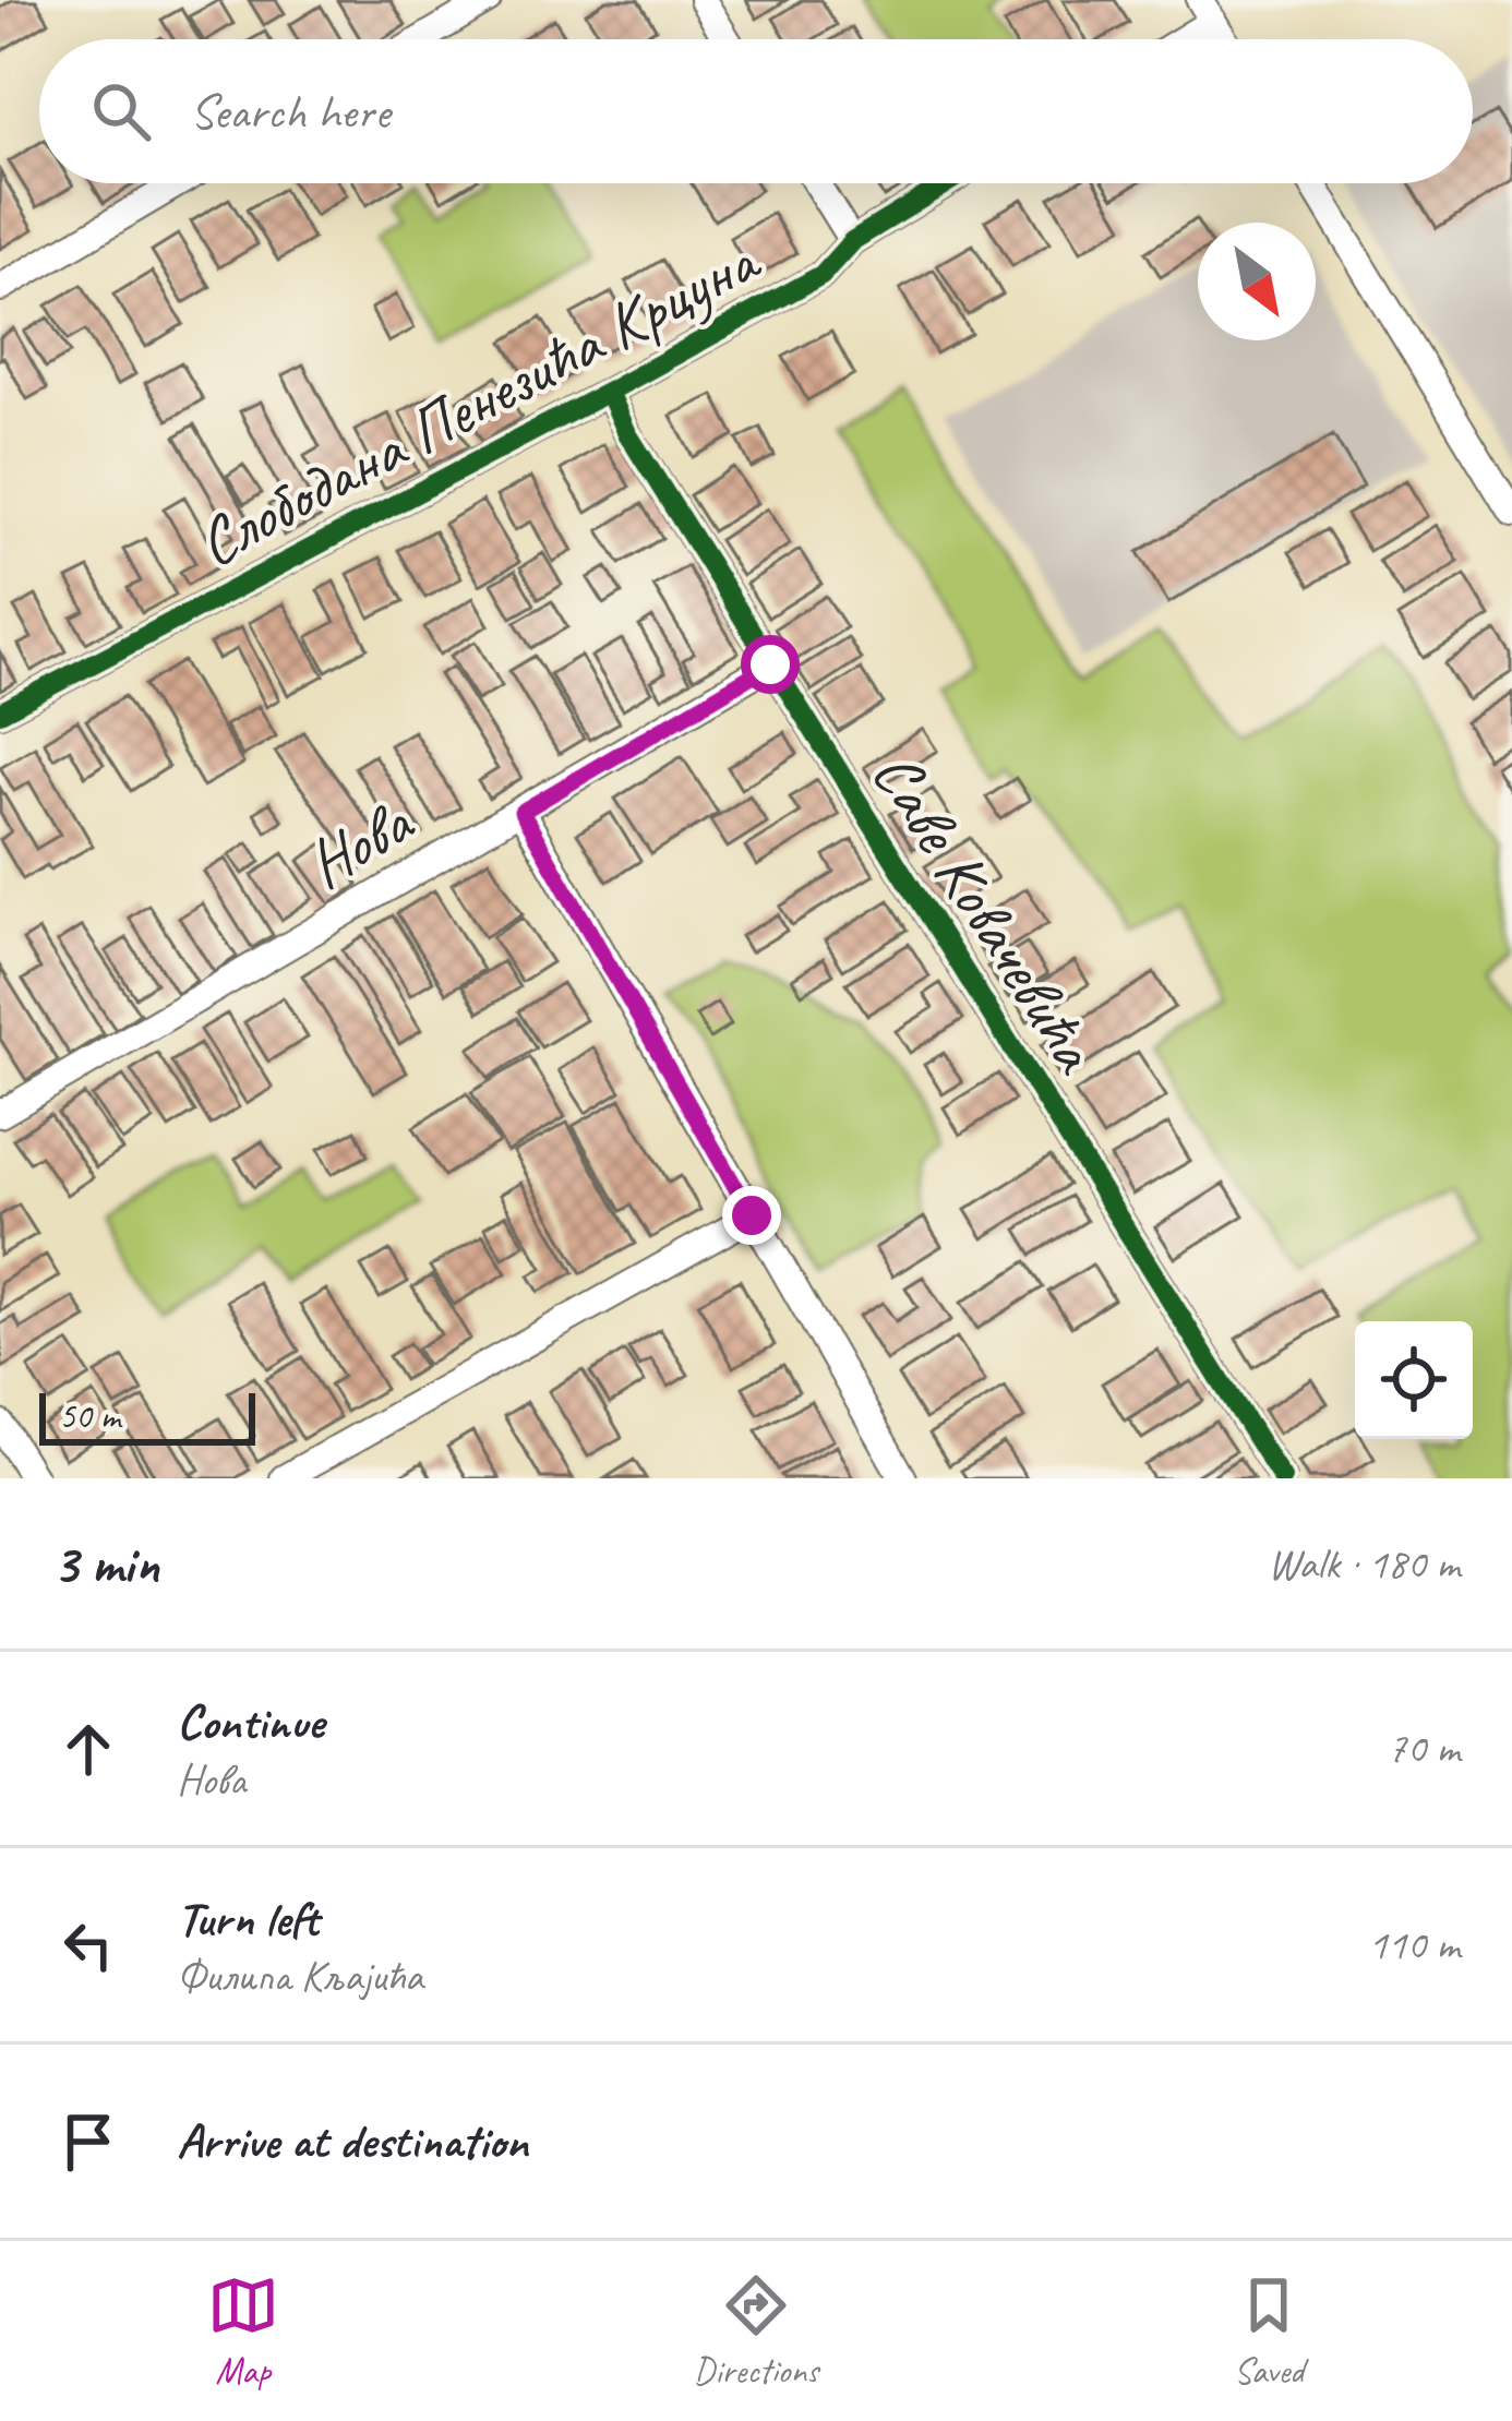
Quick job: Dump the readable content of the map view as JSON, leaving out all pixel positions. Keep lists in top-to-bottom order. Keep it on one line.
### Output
{"streets":{"street":["Слободана Пенезића Крцуна","Нова","Саве Ковачевића"]},"crossings":[["Слободана Пенезића Крцуна","Саве Ковачевића"],["Нова","Саве Ковачевића"]],"scale_bar":"50 m","north":"bottom right","page":{"search":"Search here","scale":"50 m","heading":["3 min","Walk · 180 m"],"list":[["Continue","Нова","70 m"],["Turn left","Филипа Кљајића","110 m"],"Arrive at destination"],"nav":["Map","Directions","Saved"]}}
